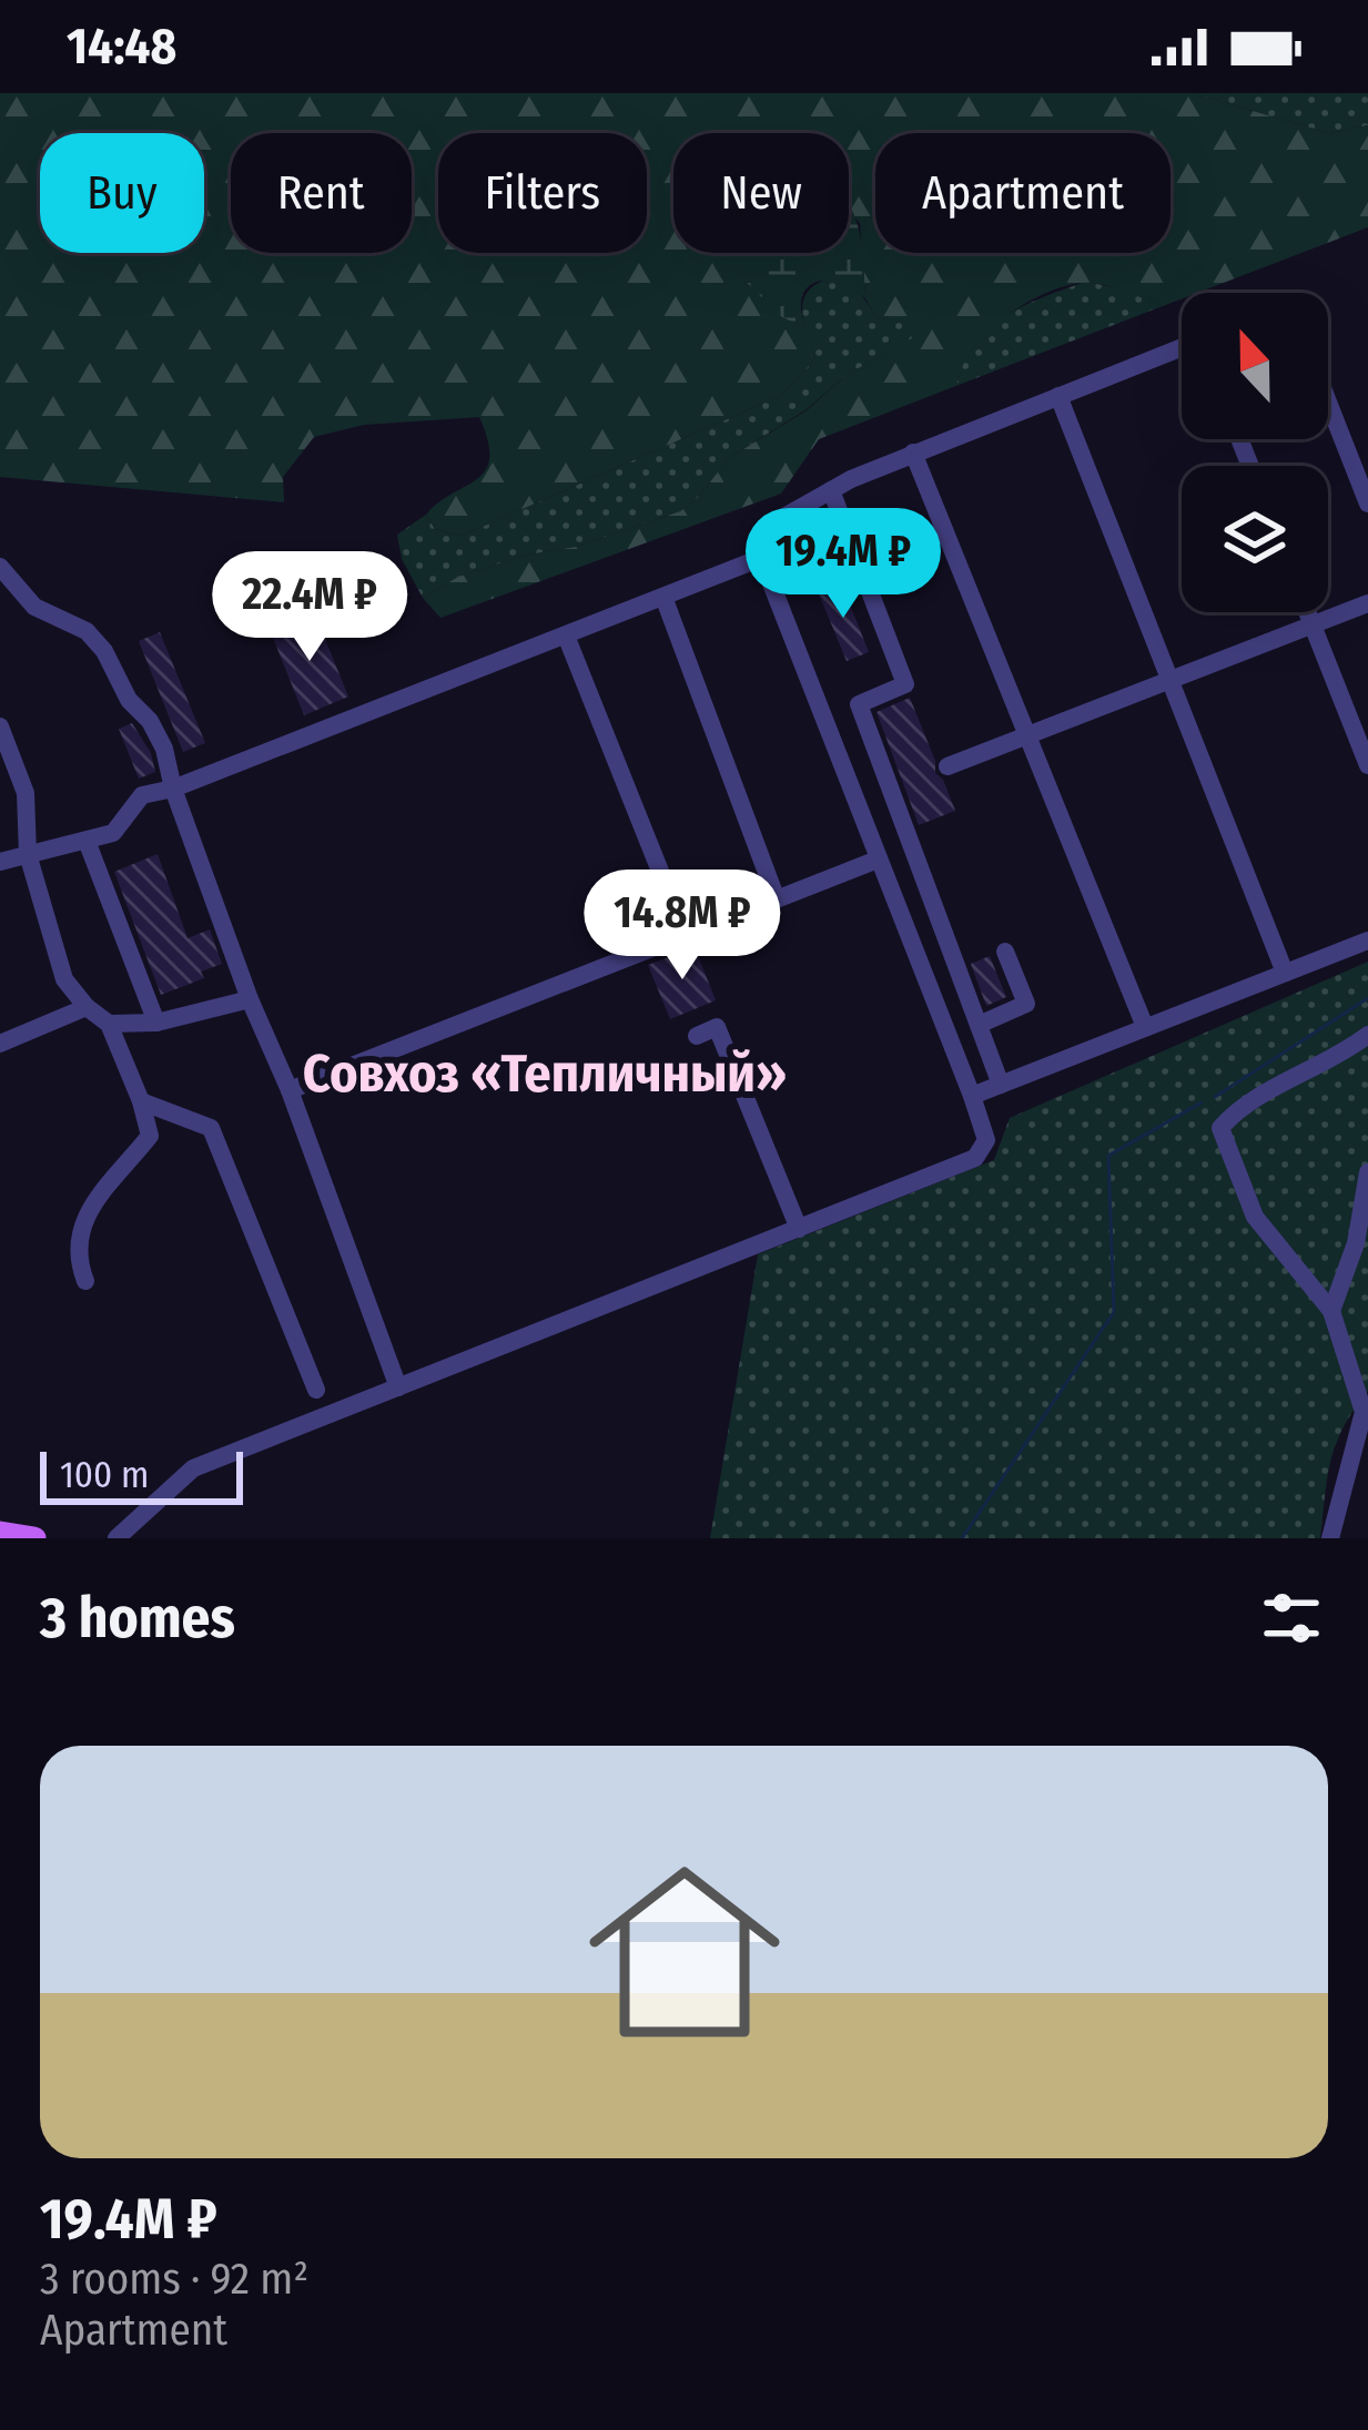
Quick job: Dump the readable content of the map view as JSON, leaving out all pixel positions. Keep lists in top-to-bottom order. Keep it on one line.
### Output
{"districts":["Совхоз «Тепличный»"],"scale_bar":"100 m","north":"top","page":{"status":"14:48","chip":["Buy","Rent","Filters","New","Apartment"],"price":["19.4M ₽","22.4M ₽","14.8M ₽"],"scale":"100 m","heading":"3 homes","list":[{"name":"19.4M ₽","note":"3 rooms · 92 m² · Apartment"}]}}
